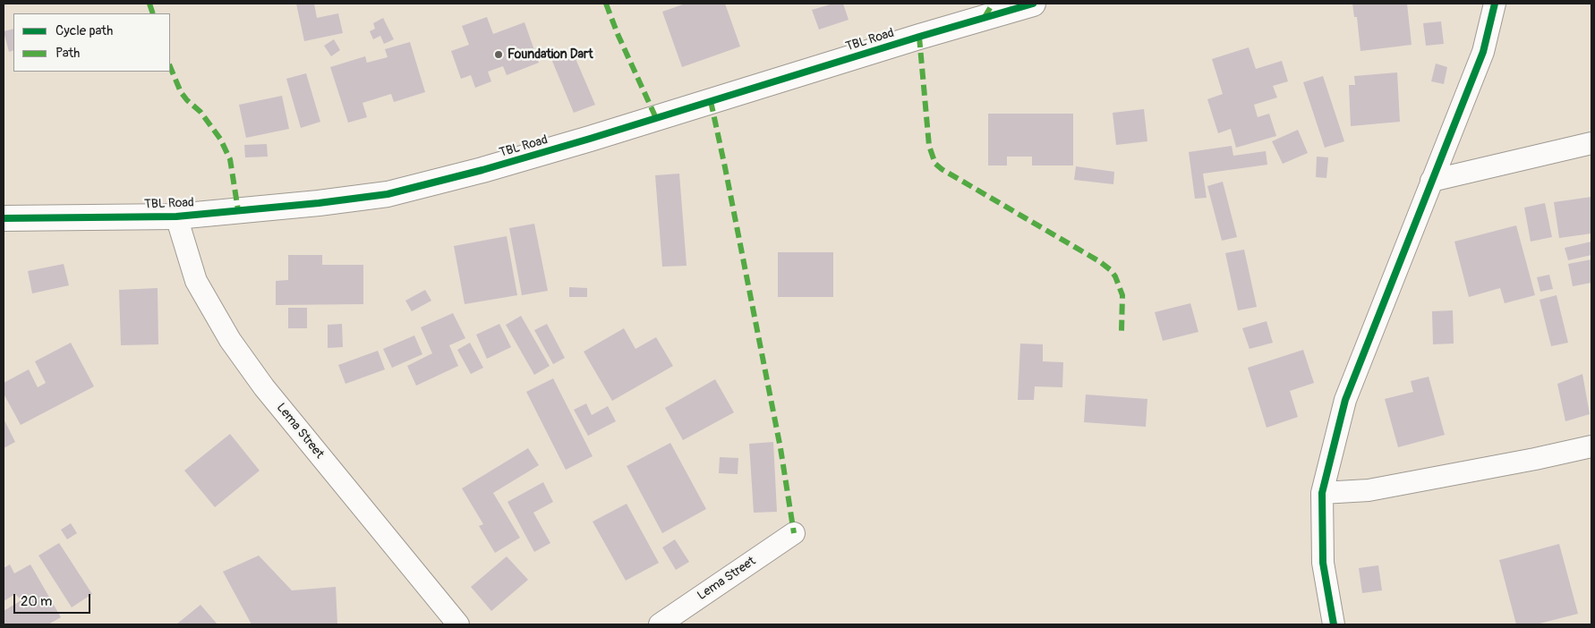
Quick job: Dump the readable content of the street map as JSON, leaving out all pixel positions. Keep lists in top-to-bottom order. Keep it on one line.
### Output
{"streets":{"street":["TBL Road","Lema Street"]},"crossings":[["TBL Road","Lema Street"]],"places":["Foundation Dart"],"legend":["Cycle path","Path"],"scale_bar":"20 m"}
